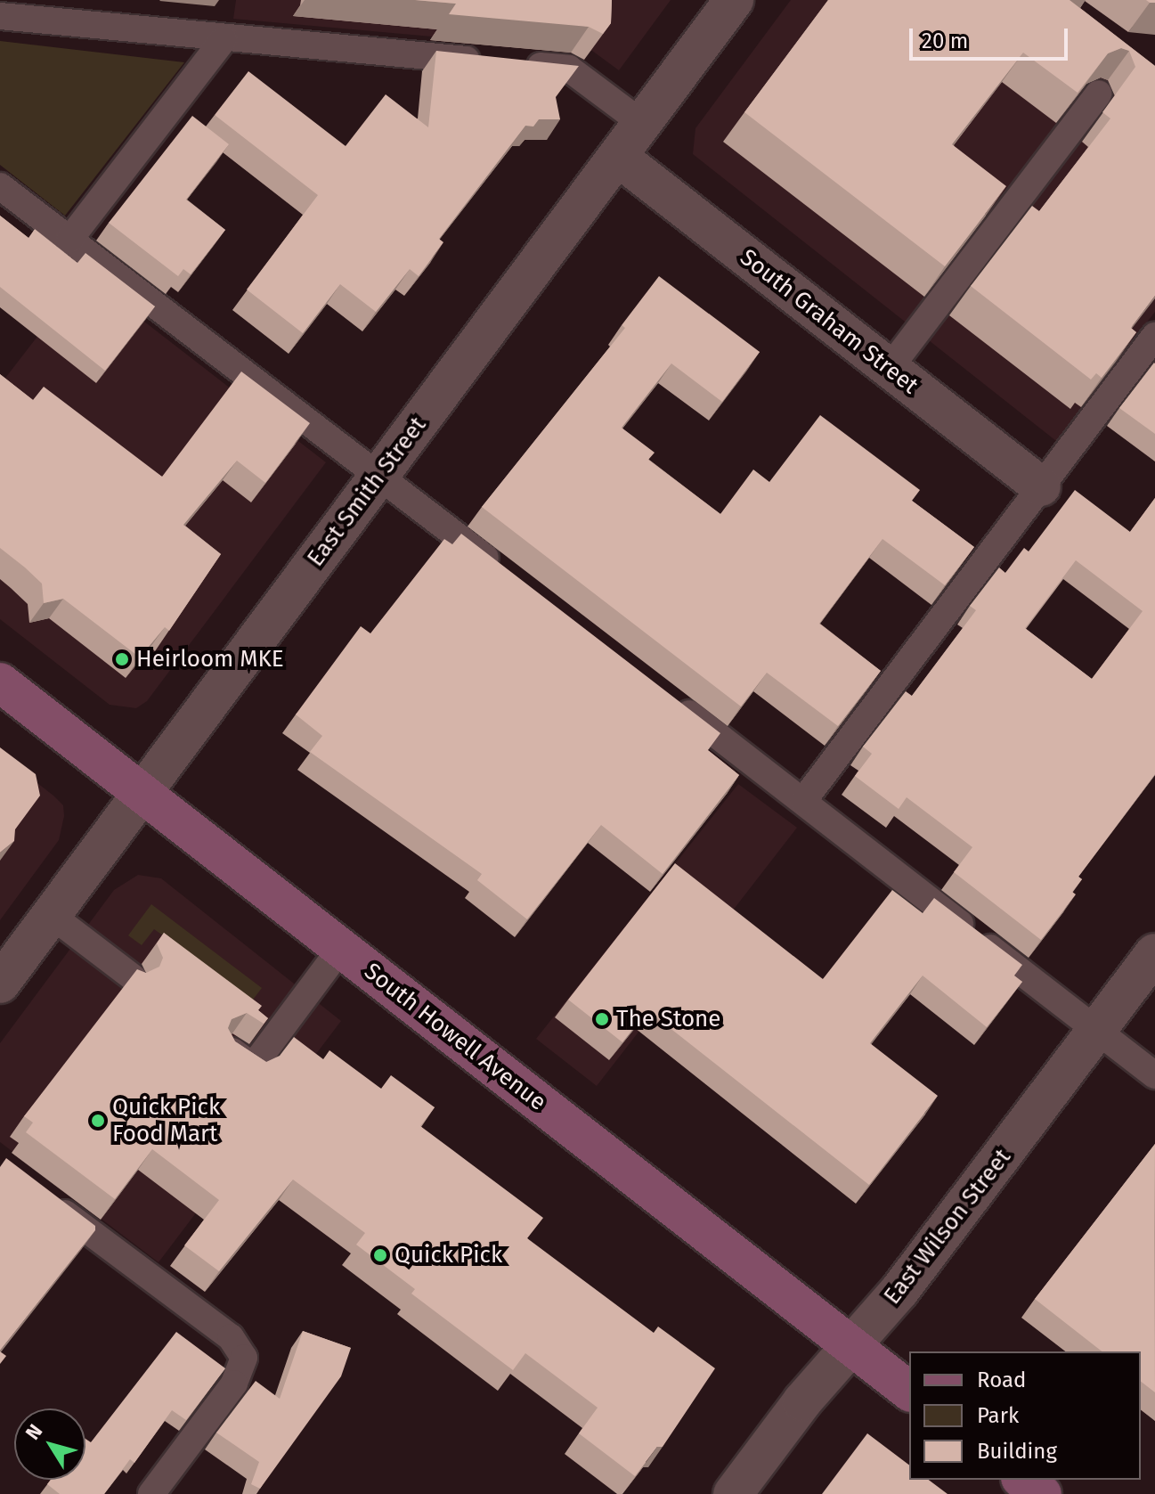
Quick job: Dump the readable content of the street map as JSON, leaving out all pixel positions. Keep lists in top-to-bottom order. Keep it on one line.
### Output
{"streets":{"street":["South Graham Street","East Smith Street","South Howell Avenue","East Wilson Street"]},"crossings":[["South Graham Street","East Smith Street"],["East Smith Street","South Howell Avenue"],["South Howell Avenue","East Wilson Street"]],"places":["Heirloom MKE","The Stone","Quick Pick Food Mart","Quick Pick"],"legend":["Road","Park","Building"],"scale_bar":"20 m","north":"top left"}
